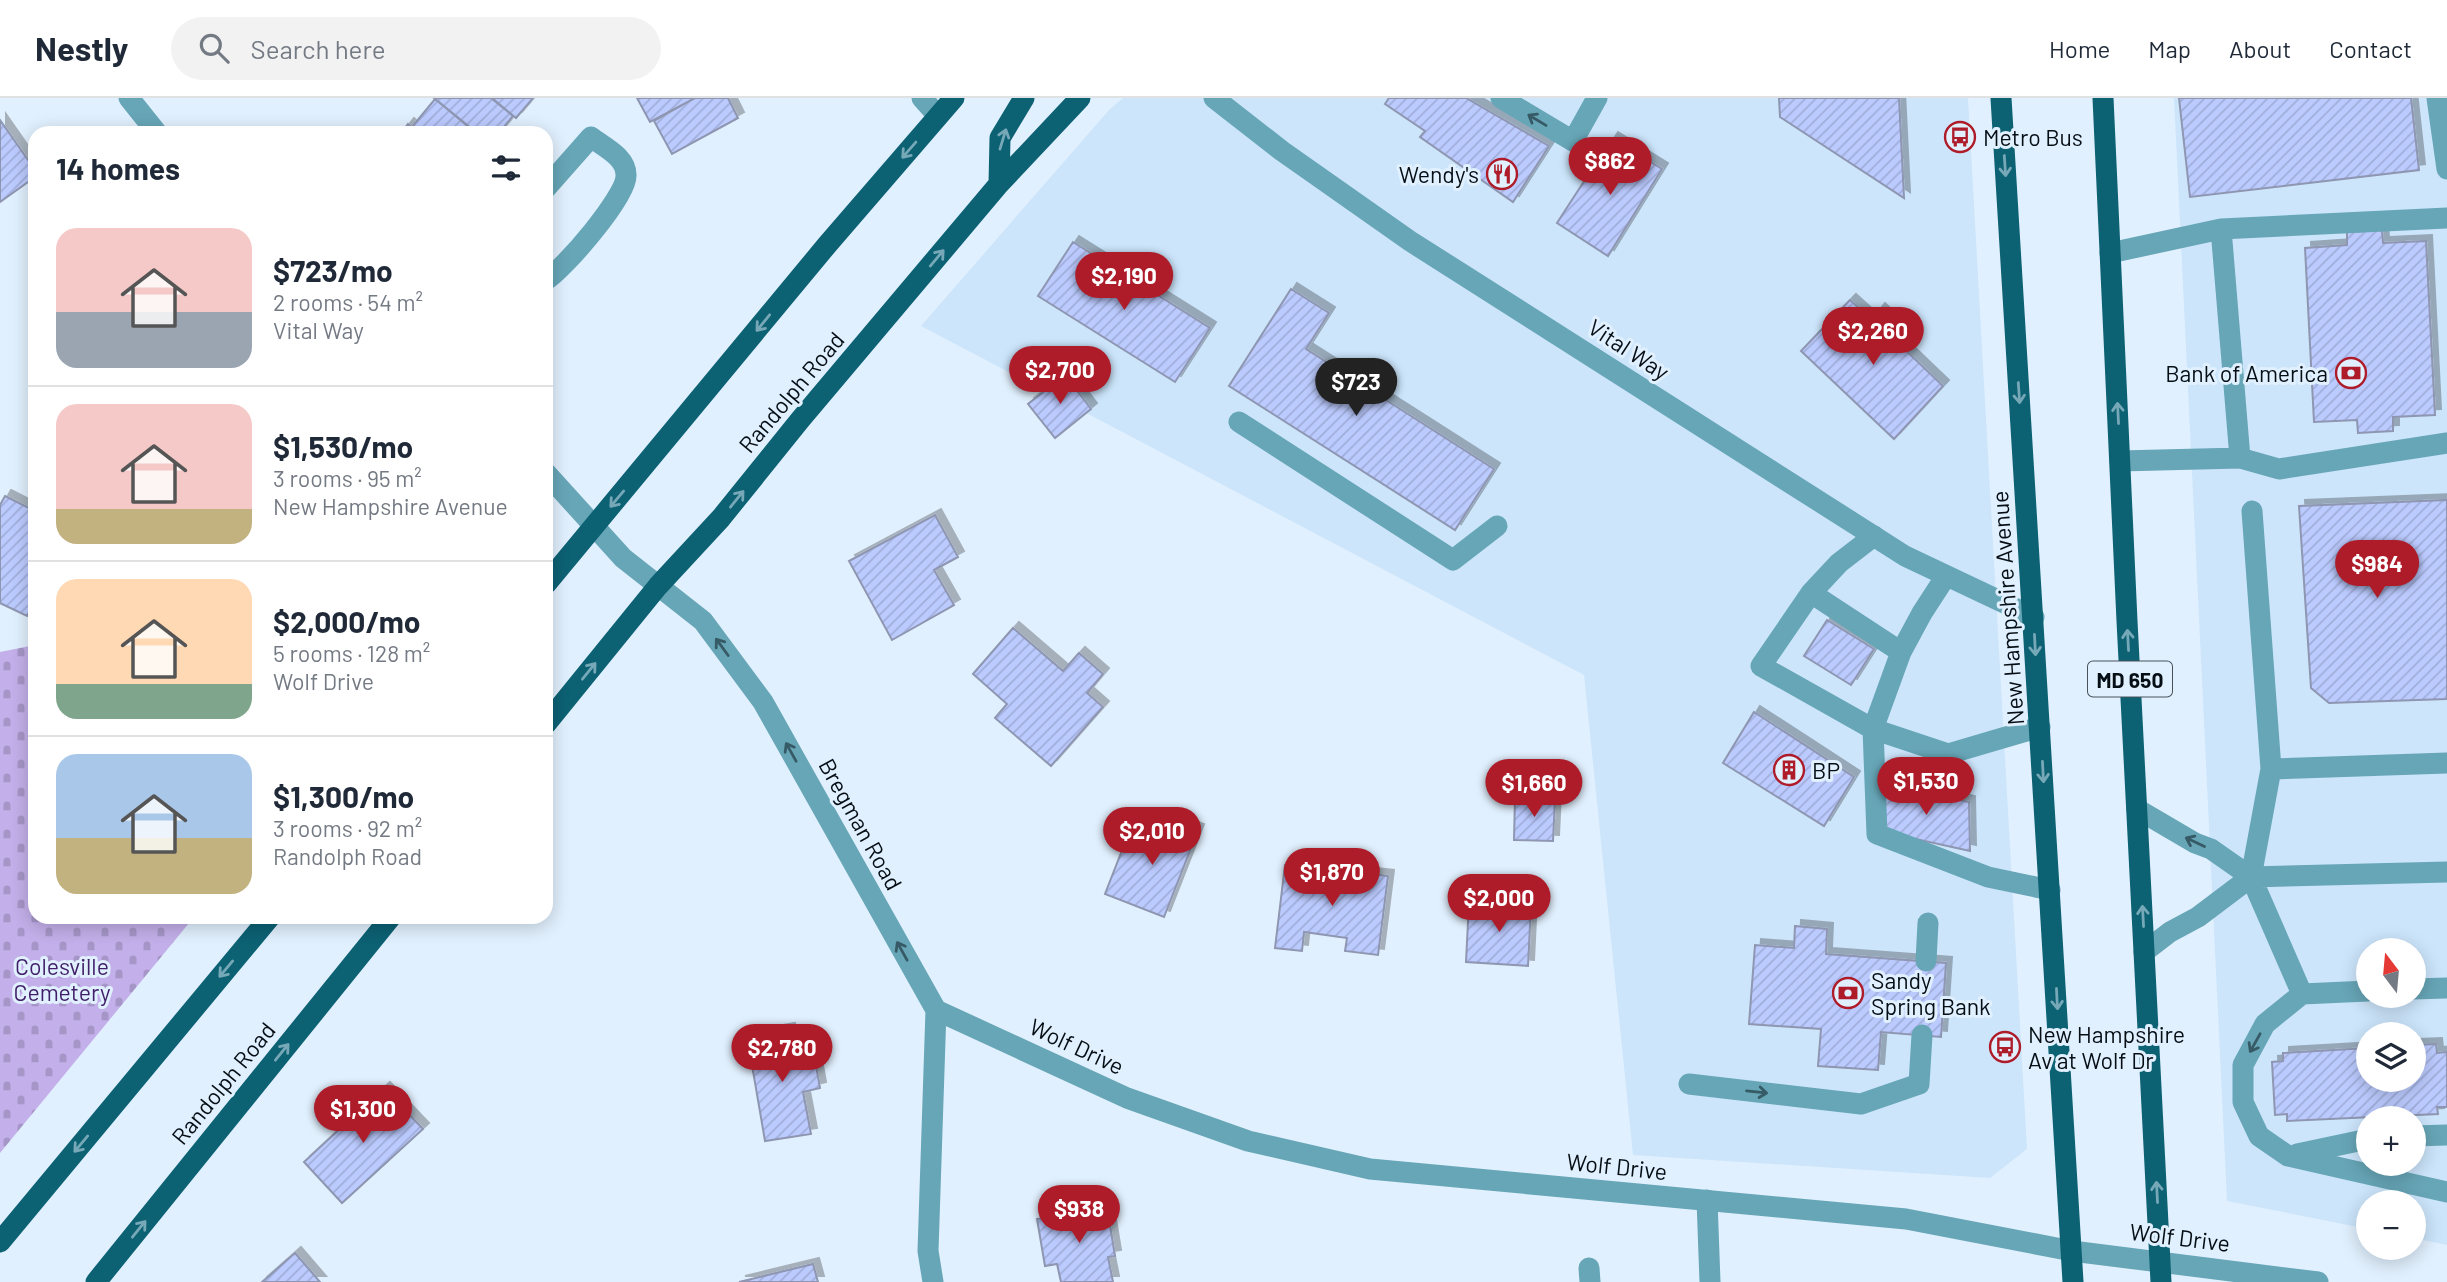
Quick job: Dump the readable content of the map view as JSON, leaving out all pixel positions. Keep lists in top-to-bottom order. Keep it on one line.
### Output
{"streets":{"main road":["Randolph Road","New Hampshire Avenue","MD 650"],"street":["Vital Way","Bregman Road","Wolf Drive"]},"crossings":[["Vital Way","New Hampshire Avenue"],["Randolph Road","Bregman Road"],["New Hampshire Avenue","Wolf Drive"],["MD 650","Wolf Drive"],["Bregman Road","Wolf Drive"]],"one_way":["Bregman Road"],"parks":["Colesville Cemetery"],"places":{"bus stop":["Metro Bus","New Hampshire Av at Wolf Dr"],"restaurant":["Wendy's"],"bank":["Bank of America","Sandy Spring Bank"],"building":["BP"]},"north":"top","page":{"header":"Nestly","search":"Search here","nav":["Home","Map","About","Contact"],"heading":"14 homes","price":["$862","$2,190","$2,260","$2,700","$723","$984","$1,530","$1,660","$2,010","$1,870","$2,000","$2,780","$1,300","$938"],"list":[{"name":"$723/mo","note":"2 rooms · 54 m² · Vital Way"},{"name":"$1,530/mo","note":"3 rooms · 95 m² · New Hampshire Avenue"},{"name":"$2,000/mo","note":"5 rooms · 128 m² · Wolf Drive"},{"name":"$1,300/mo","note":"3 rooms · 92 m² · Randolph Road"}],"map_buttons":["+","−"]}}
